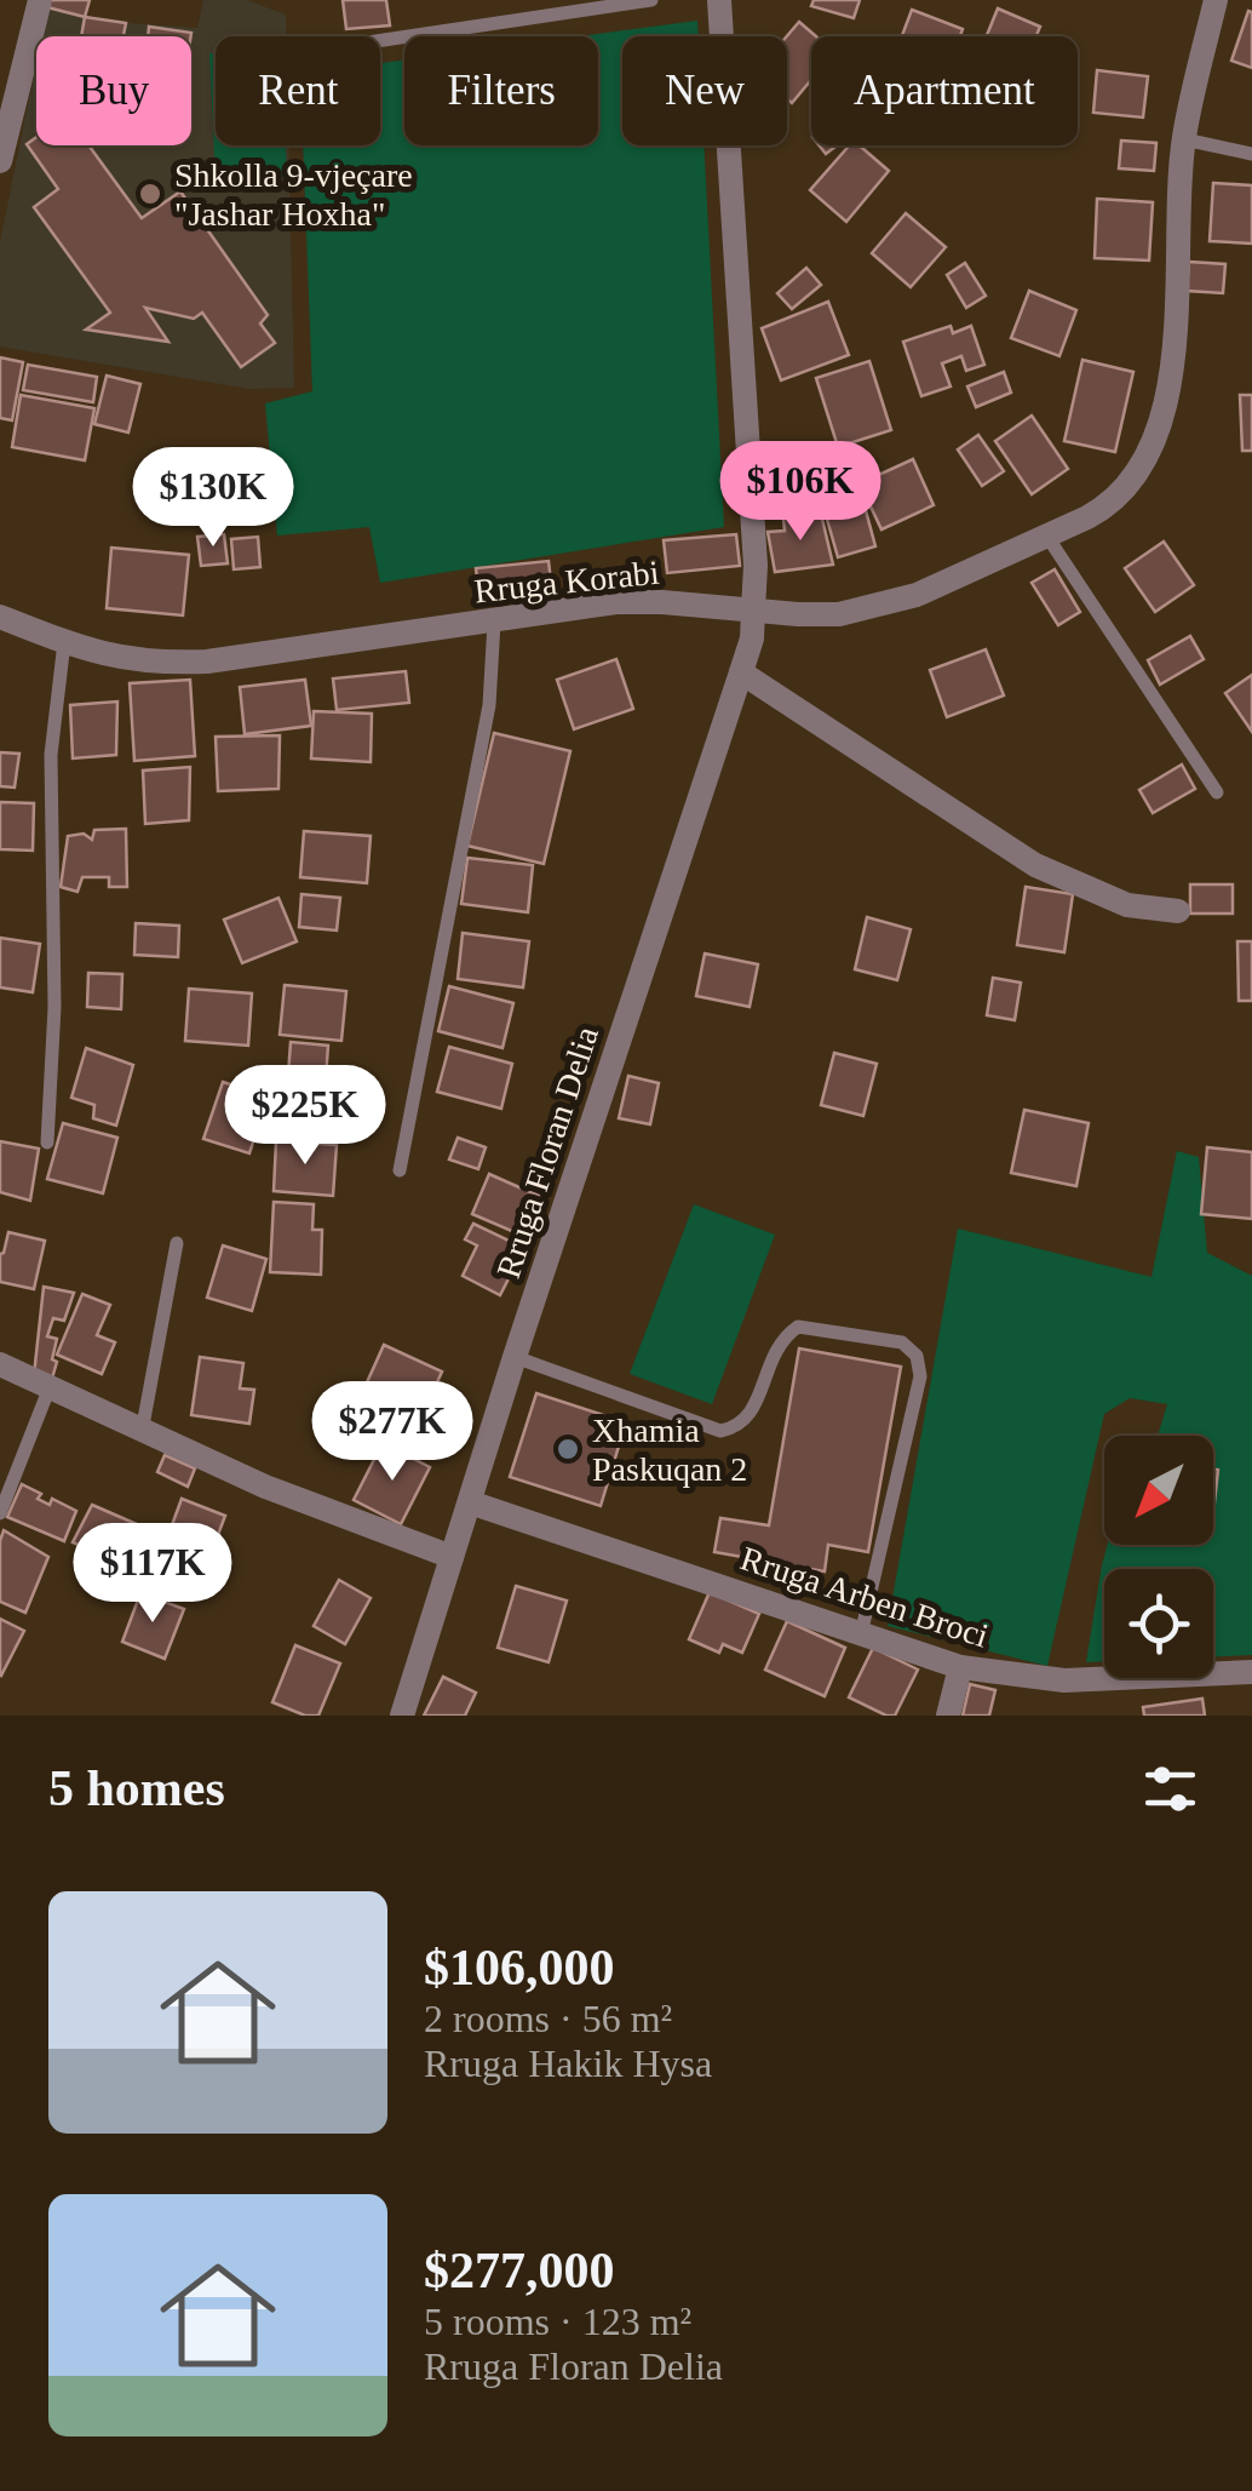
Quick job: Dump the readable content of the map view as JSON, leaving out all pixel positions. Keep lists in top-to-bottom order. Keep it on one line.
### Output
{"streets":{"street":["Rruga Korabi","Rruga Floran Delia","Rruga Arben Broci"]},"crossings":[["Rruga Korabi","Rruga Floran Delia"],["Rruga Floran Delia","Rruga Arben Broci"]],"places":["Shkolla 9-vjeçare \"Jashar Hoxha\"","Xhamia Paskuqan 2"],"north":"bottom left","page":{"chip":["Buy","Rent","Filters","New","Apartment"],"price":["$106K","$130K","$225K","$277K","$117K"],"heading":"5 homes","list":[{"name":"$106,000","note":"2 rooms · 56 m² · Rruga Hakik Hysa"},{"name":"$277,000","note":"5 rooms · 123 m² · Rruga Floran Delia"}]}}
